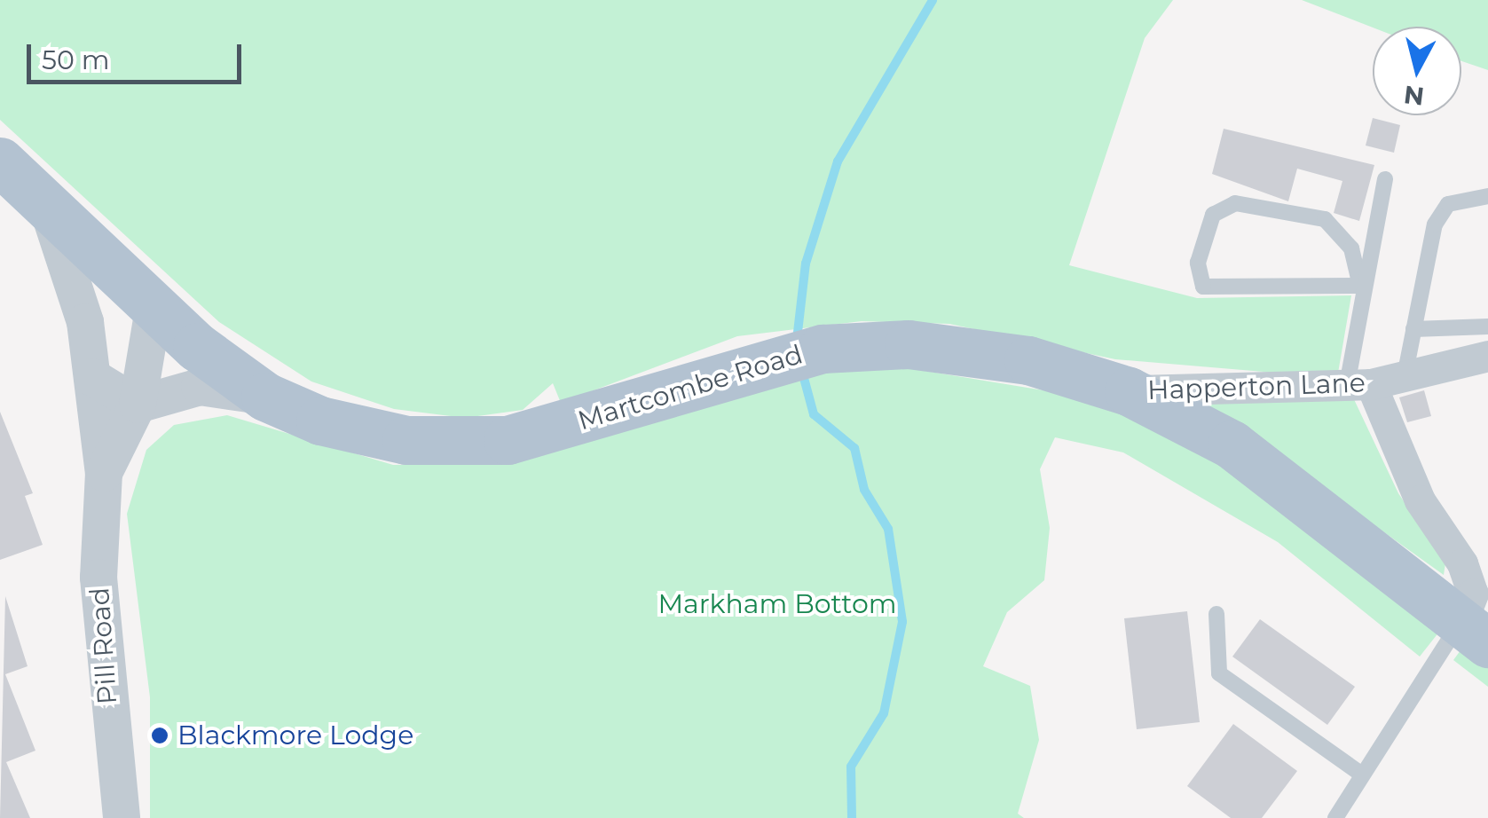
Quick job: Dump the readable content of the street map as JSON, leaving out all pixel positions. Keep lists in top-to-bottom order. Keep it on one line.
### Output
{"streets":{"main road":["Martcombe Road","Pill Road"],"street":["Happerton Lane"]},"crossings":[["Happerton Lane","Martcombe Road"],["Martcombe Road","Pill Road"]],"parks":["Markham Bottom"],"places":["Blackmore Lodge"],"scale_bar":"50 m","north":"bottom"}
